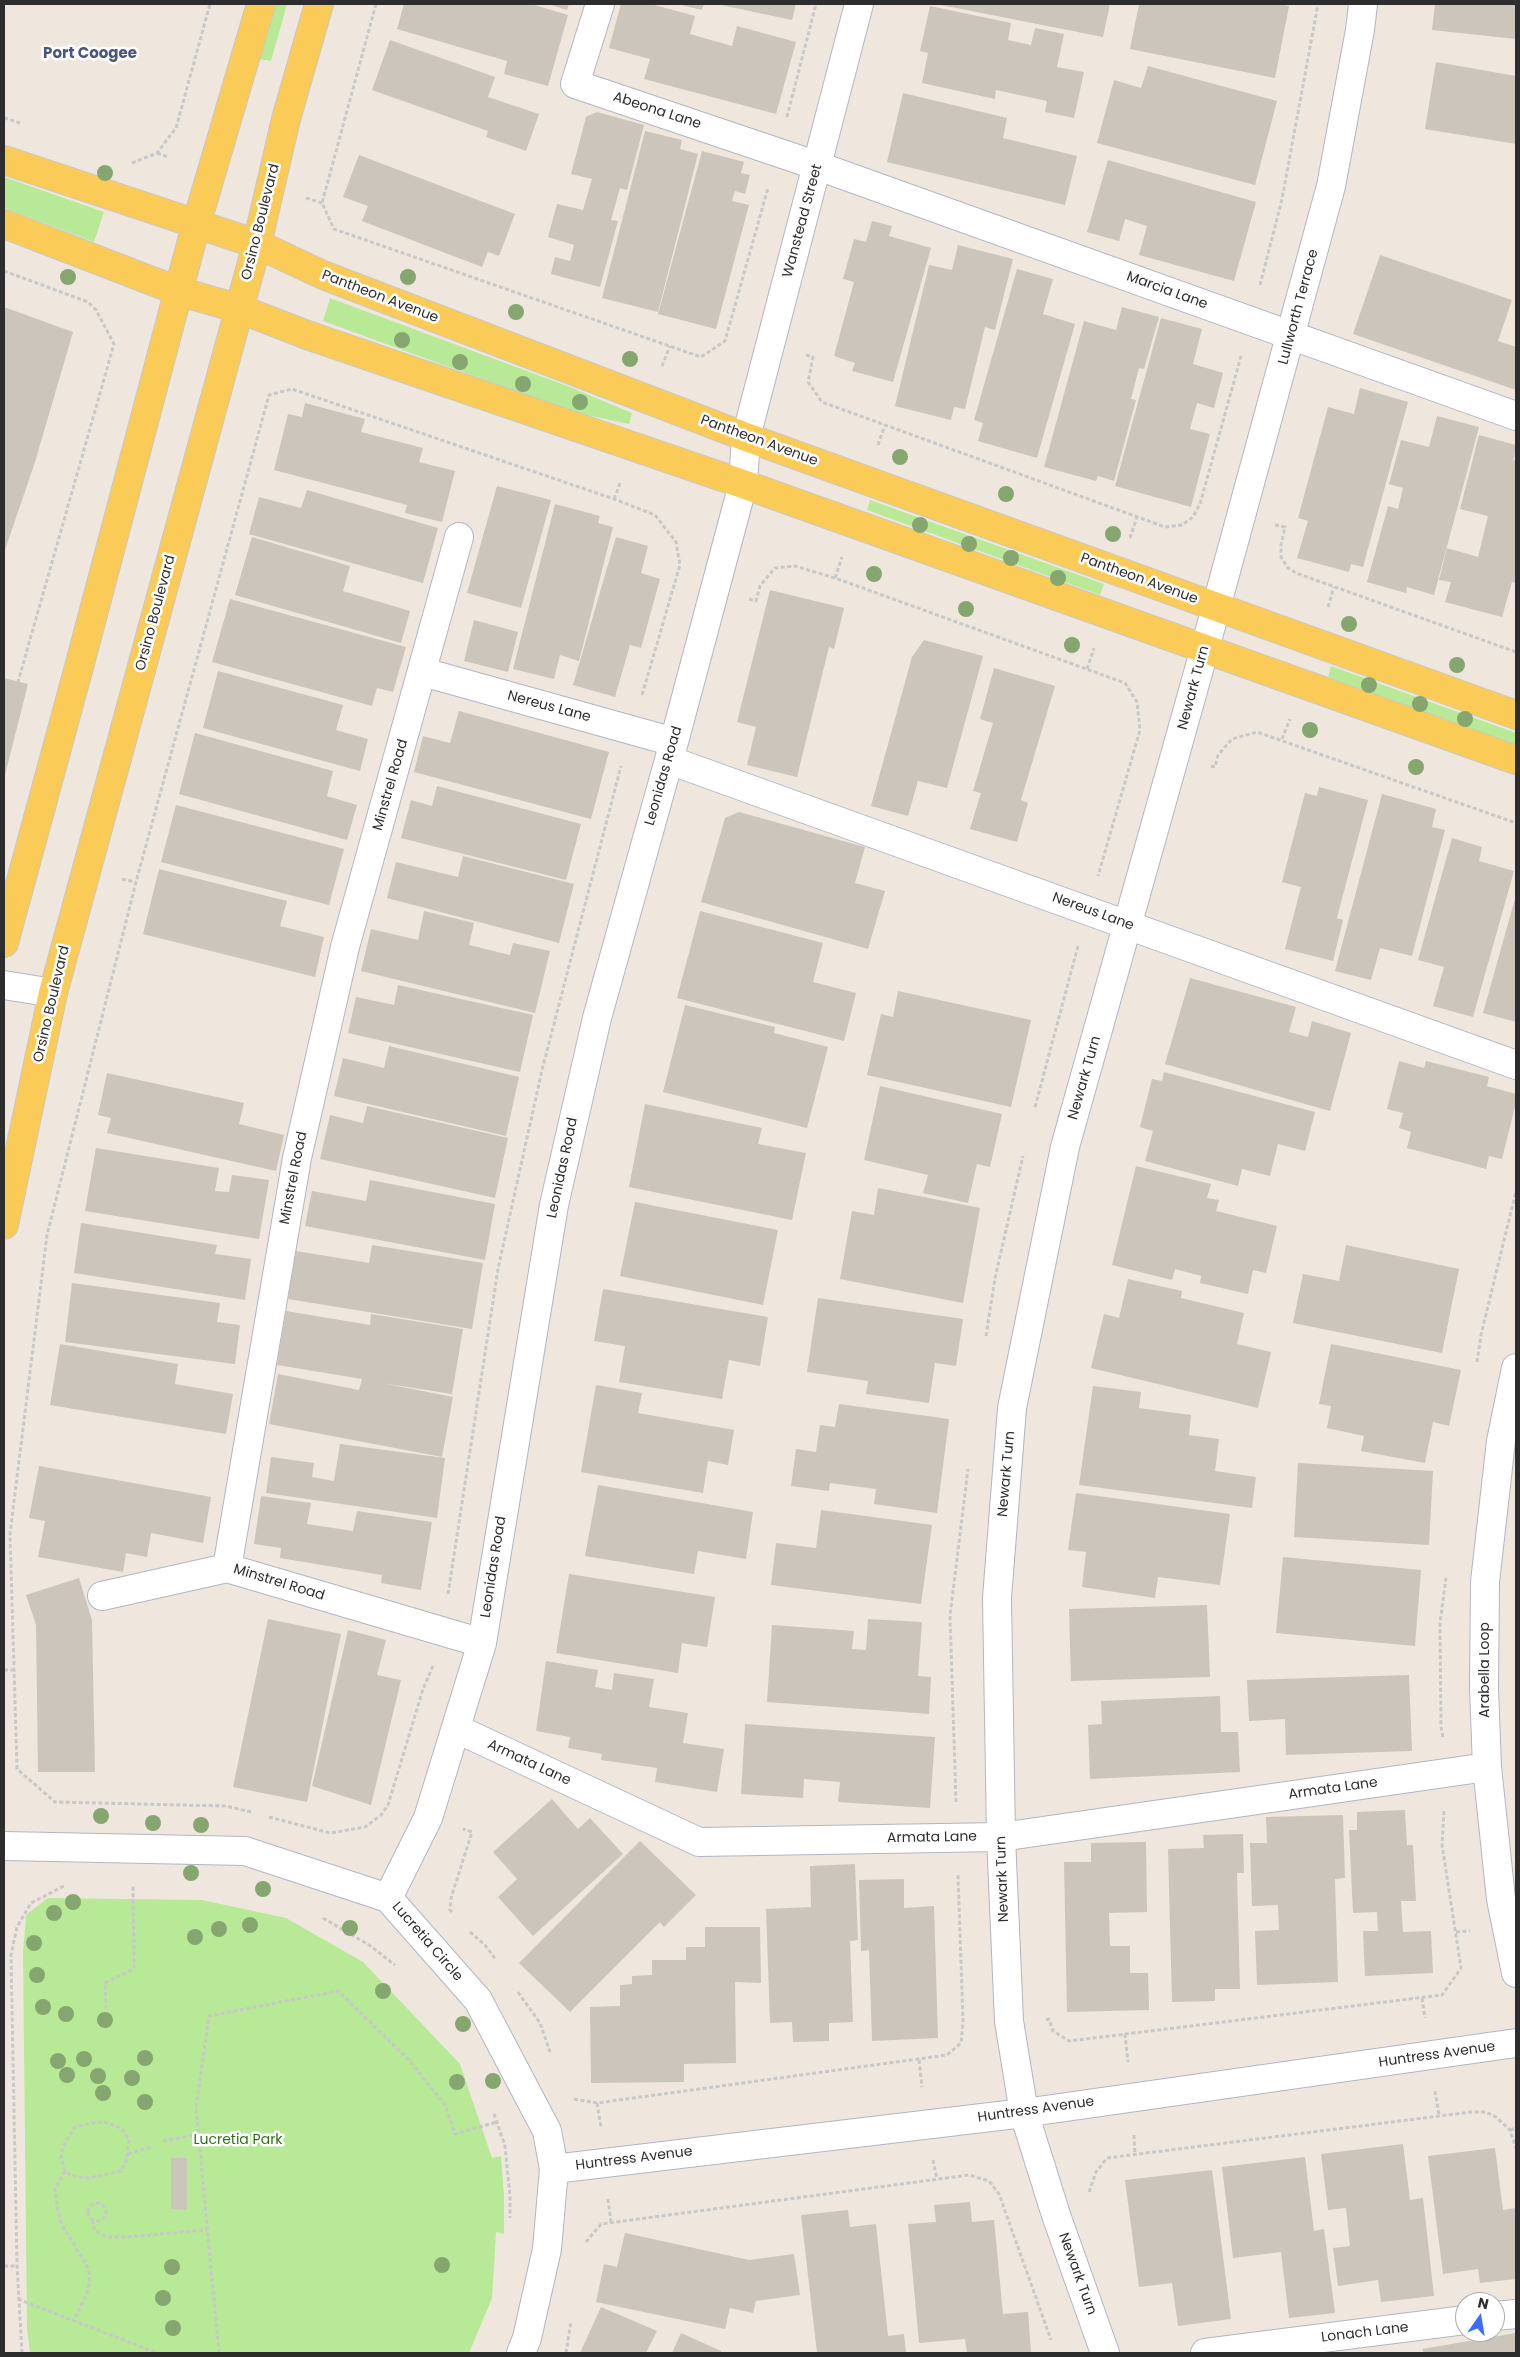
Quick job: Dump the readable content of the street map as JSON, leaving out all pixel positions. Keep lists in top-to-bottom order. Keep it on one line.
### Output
{"streets":{"main road":["Orsino Boulevard","Pantheon Avenue"],"street":["Abeona Lane","Wanstead Street","Marcia Lane","Lullworth Terrace","Newark Turn","Nereus Lane","Leonidas Road","Minstrel Road","Arabella Loop","Armata Lane","Lucretia Circle","Huntress Avenue","Lonach Lane"]},"crossings":[["Abeona Lane","Wanstead Street"],["Abeona Lane","Marcia Lane"],["Wanstead Street","Marcia Lane"],["Wanstead Street","Pantheon Avenue"],["Wanstead Street","Leonidas Road"],["Orsino Boulevard","Pantheon Avenue"],["Marcia Lane","Lullworth Terrace"],["Pantheon Avenue","Lullworth Terrace"],["Pantheon Avenue","Newark Turn"],["Pantheon Avenue","Leonidas Road"],["Lullworth Terrace","Newark Turn"],["Newark Turn","Nereus Lane"],["Newark Turn","Armata Lane"],["Newark Turn","Huntress Avenue"],["Nereus Lane","Leonidas Road"],["Nereus Lane","Minstrel Road"],["Leonidas Road","Minstrel Road"],["Leonidas Road","Armata Lane"],["Leonidas Road","Lucretia Circle"],["Arabella Loop","Armata Lane"],["Lucretia Circle","Huntress Avenue"]],"districts":["Port Coogee"],"parks":["Lucretia Park"],"north":"top"}
